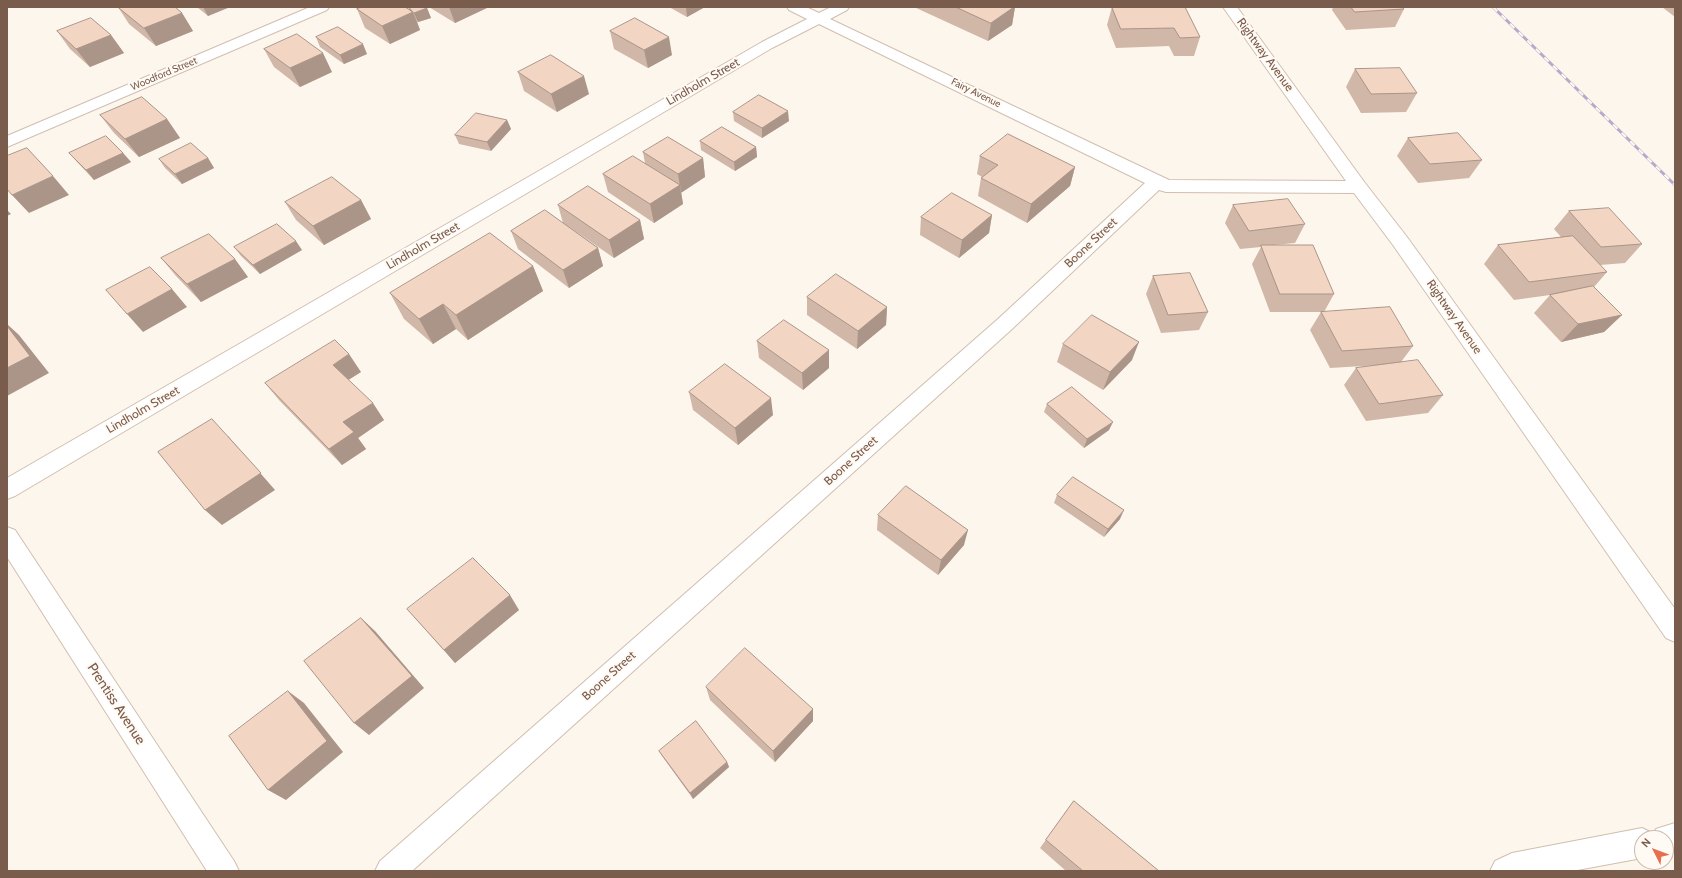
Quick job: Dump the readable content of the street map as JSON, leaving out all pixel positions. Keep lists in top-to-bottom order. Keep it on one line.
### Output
{"streets":{"street":["Rightway Avenue","Woodford Street","Lindholm Street","Fairy Avenue","Boone Street","Prentiss Avenue"]},"crossings":[["Lindholm Street","Fairy Avenue"],["Fairy Avenue","Boone Street"]],"north":"top left"}
